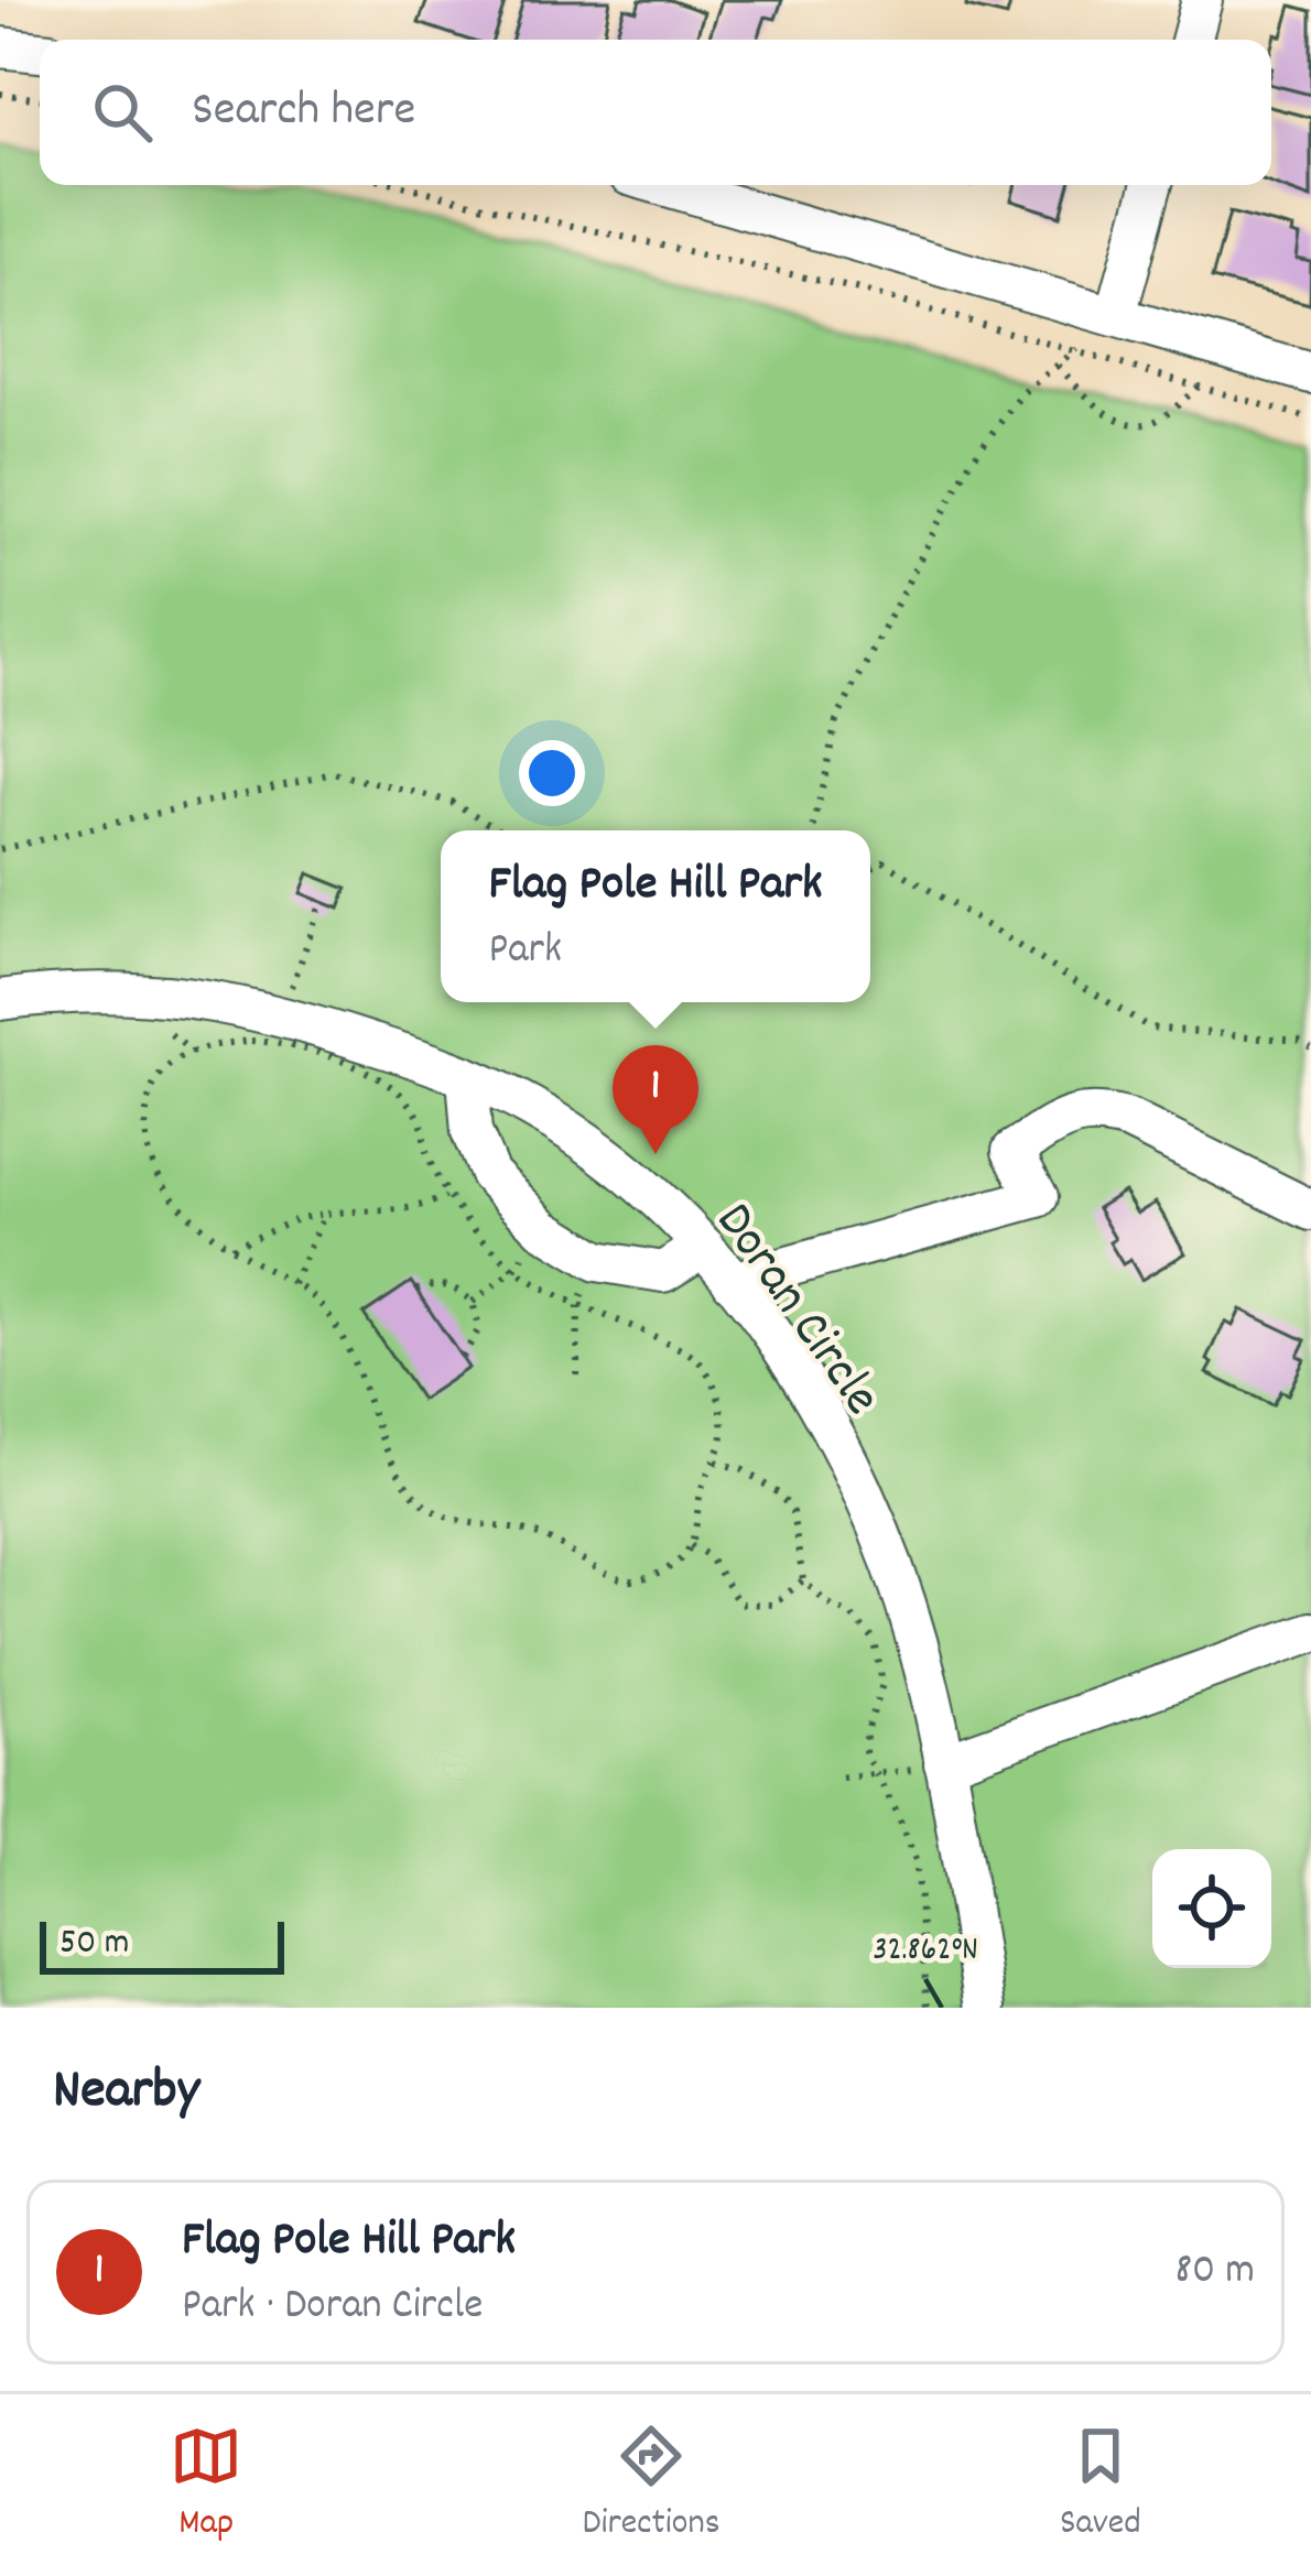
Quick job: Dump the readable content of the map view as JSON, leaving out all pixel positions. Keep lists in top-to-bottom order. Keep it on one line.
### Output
{"streets":{"street":["Doran Circle"]},"scale_bar":"50 m","page":{"search":"Search here","popup":["Flag Pole Hill Park","Park"],"pins":"1","scale":"50 m","heading":"Nearby","list":[{"mark":"1","name":"Flag Pole Hill Park","note":"Park · Doran Circle","value":"80 m"}],"nav":["Map","Directions","Saved"]},"coordinates":["32.862°N"]}
